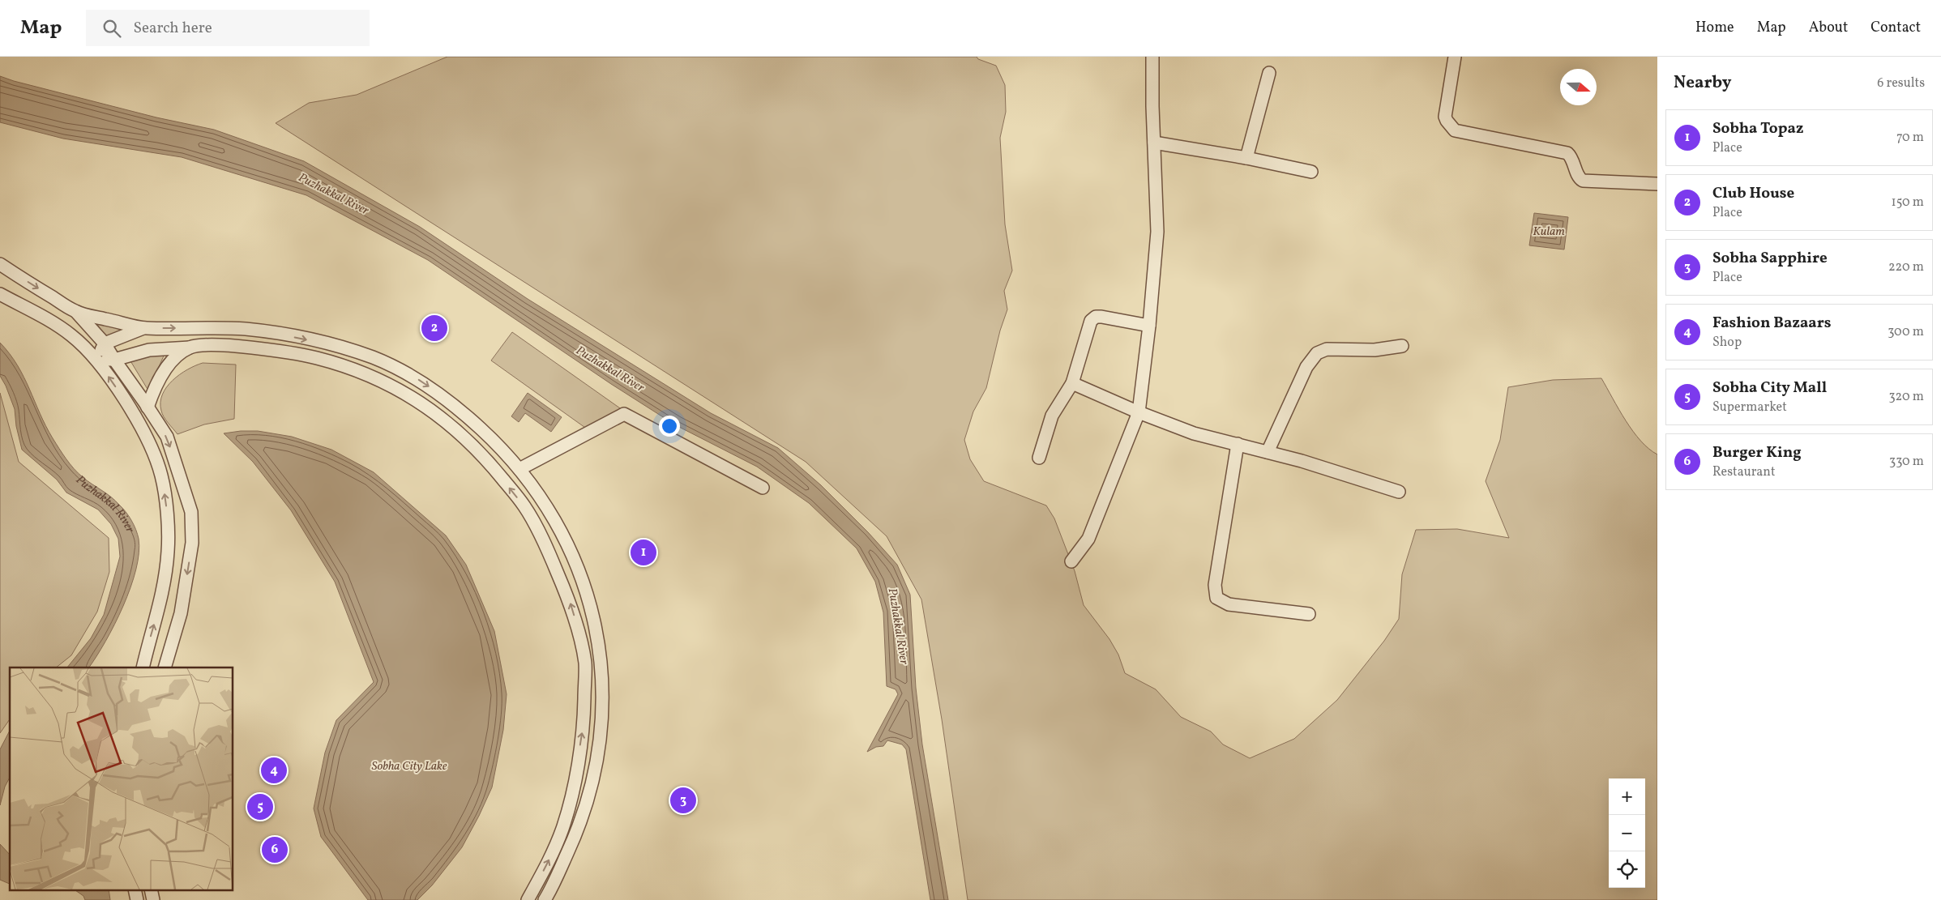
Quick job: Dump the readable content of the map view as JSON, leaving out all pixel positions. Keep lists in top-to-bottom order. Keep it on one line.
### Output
{"water":["Puzhakkal River","Kulam","Sobha City Lake"],"north":"right","page":{"header":"Map","search":"Search here","nav":["Home","Map","About","Contact"],"heading":["Nearby","6 results"],"list":[{"mark":"1","name":"Sobha Topaz","note":"Place","value":"70 m"},{"mark":"2","name":"Club House","note":"Place","value":"150 m"},{"mark":"3","name":"Sobha Sapphire","note":"Place","value":"220 m"},{"mark":"4","name":"Fashion Bazaars","note":"Shop","value":"300 m"},{"mark":"5","name":"Sobha City Mall","note":"Supermarket","value":"320 m"},{"mark":"6","name":"Burger King","note":"Restaurant","value":"330 m"}],"pins":["2","1","4","3","5","6"],"map_buttons":["+","−"]}}
